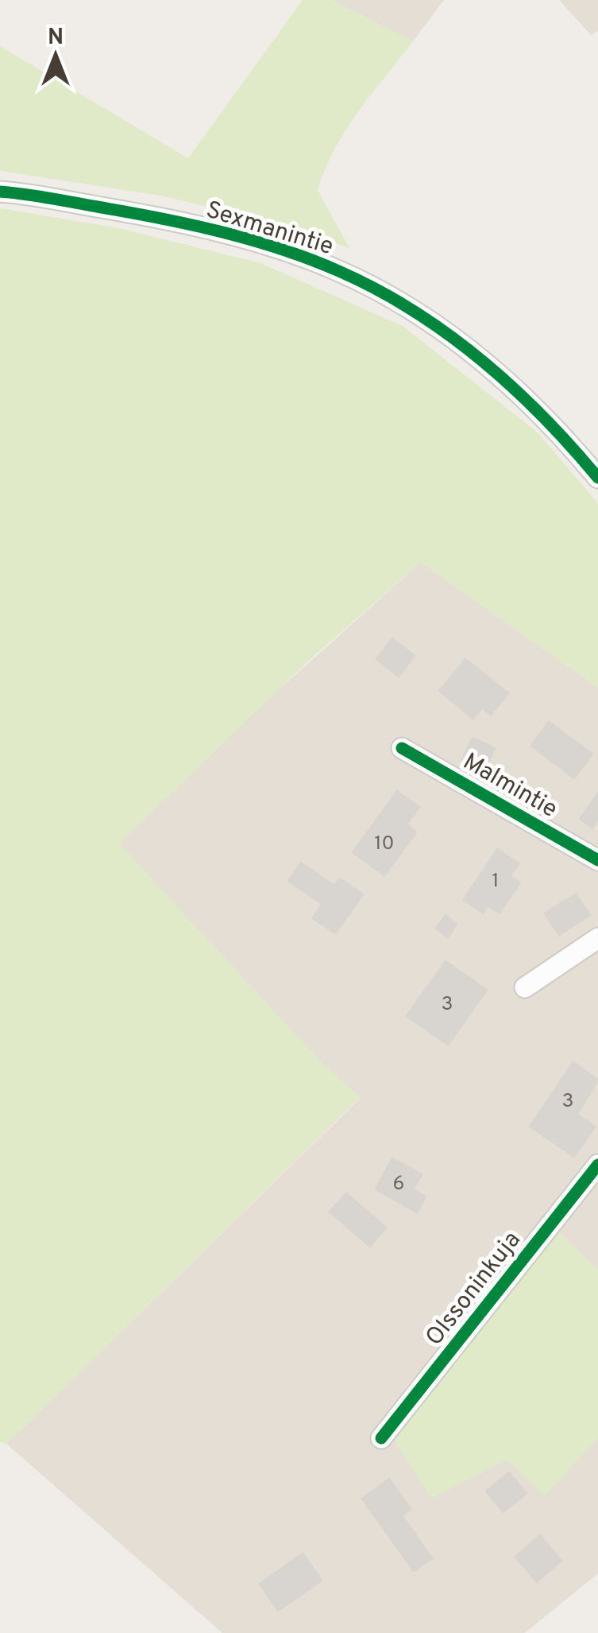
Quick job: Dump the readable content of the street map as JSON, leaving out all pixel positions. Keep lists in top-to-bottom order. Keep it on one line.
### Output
{"streets":{"street":["Sexmanintie","Malmintie","Olssoninkuja"]},"house_numbers":["10","1","3","3","6"],"north":"top"}
